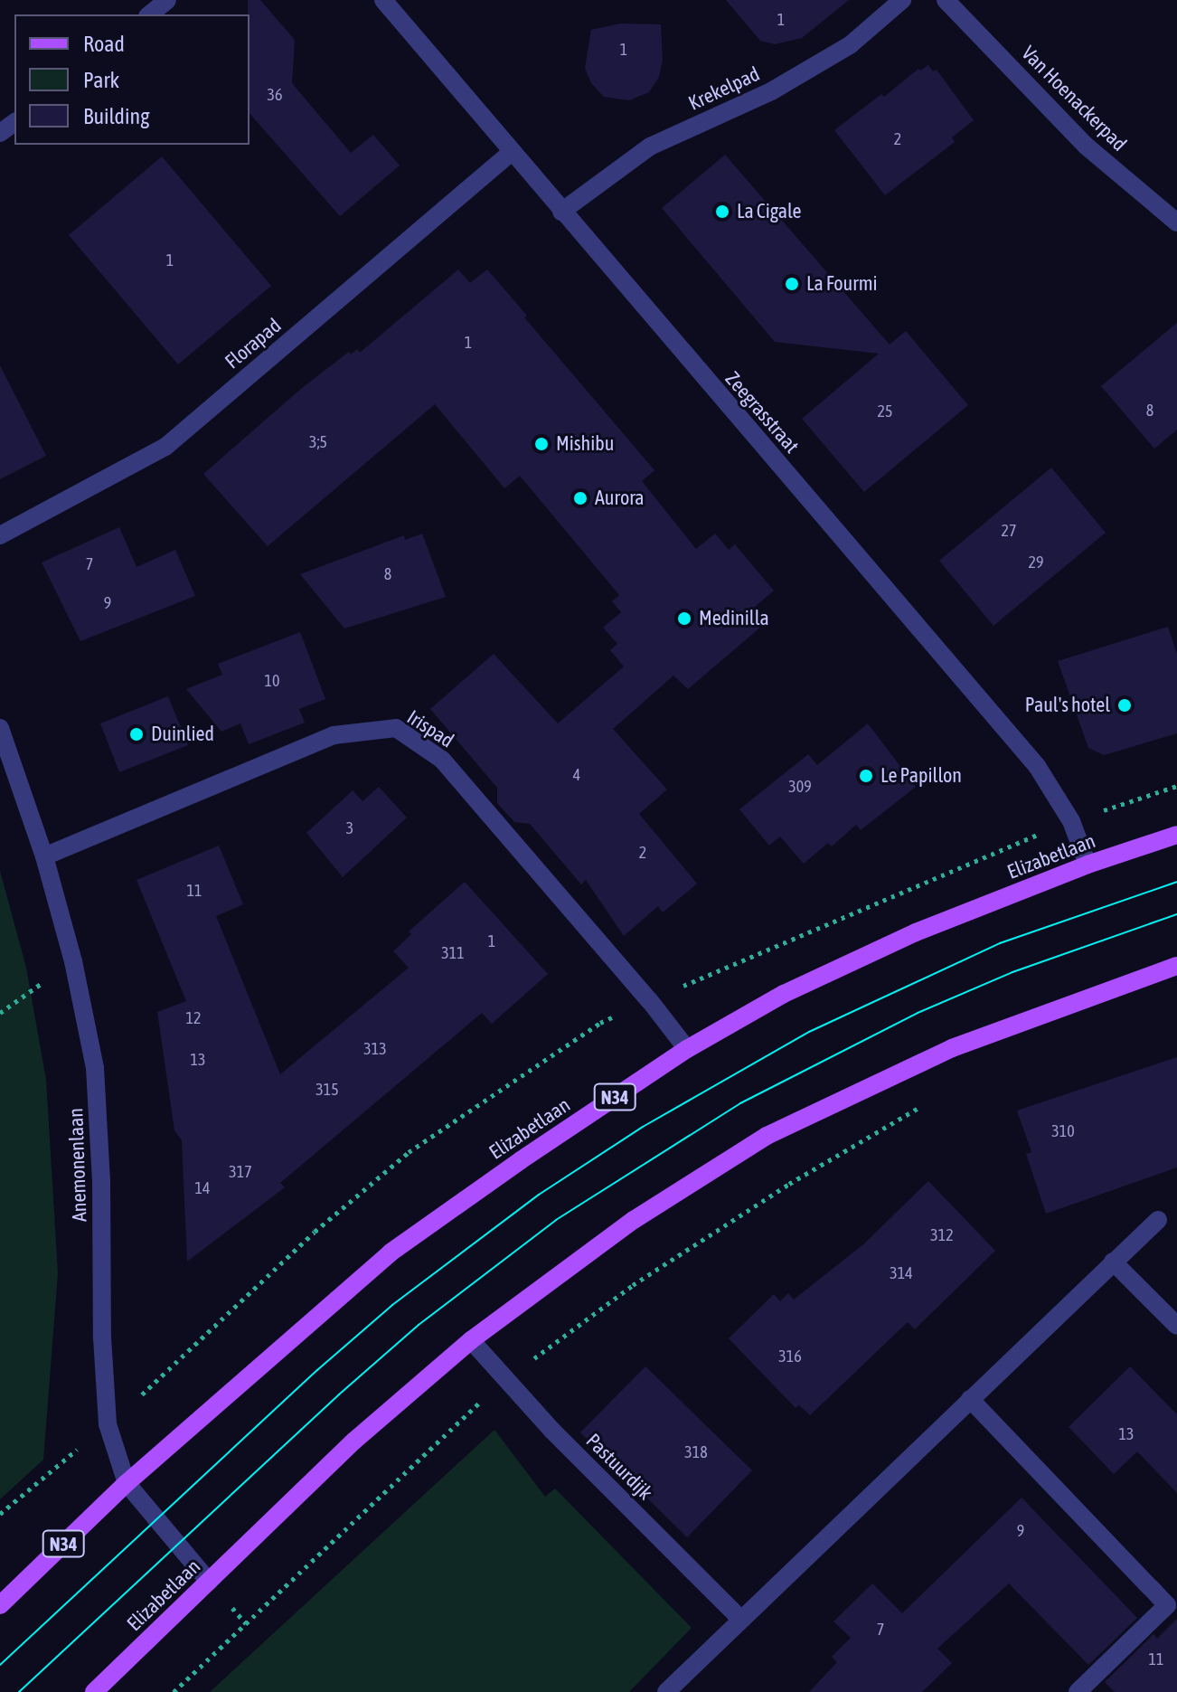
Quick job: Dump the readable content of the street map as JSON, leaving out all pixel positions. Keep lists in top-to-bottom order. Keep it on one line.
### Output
{"streets":{"main road":["Elizabetlaan","N34"],"street":["Krekelpad","Van Hoenackerpad","Florapad","Zeegrasstraat","Irispad","Anemonenlaan","Pastuurdijk"]},"crossings":[["Krekelpad","Zeegrasstraat"],["Florapad","Zeegrasstraat"],["Zeegrasstraat","Elizabetlaan"],["Irispad","Elizabetlaan"],["Irispad","Anemonenlaan"],["Elizabetlaan","Anemonenlaan"],["Elizabetlaan","Pastuurdijk"]],"places":["La Cigale","La Fourmi","Mishibu","Aurora","Medinilla","Paul's hotel","Duinlied","Le Papillon"],"house_numbers":["1","1","36","2","1","1","8","25","3;5","27","29","7","8","9","10","4","309","3","2","11","1","311","12","313","13","315","310","317","14","312","314","316","13","318","9","7","11"],"legend":["Road","Park","Building"]}
